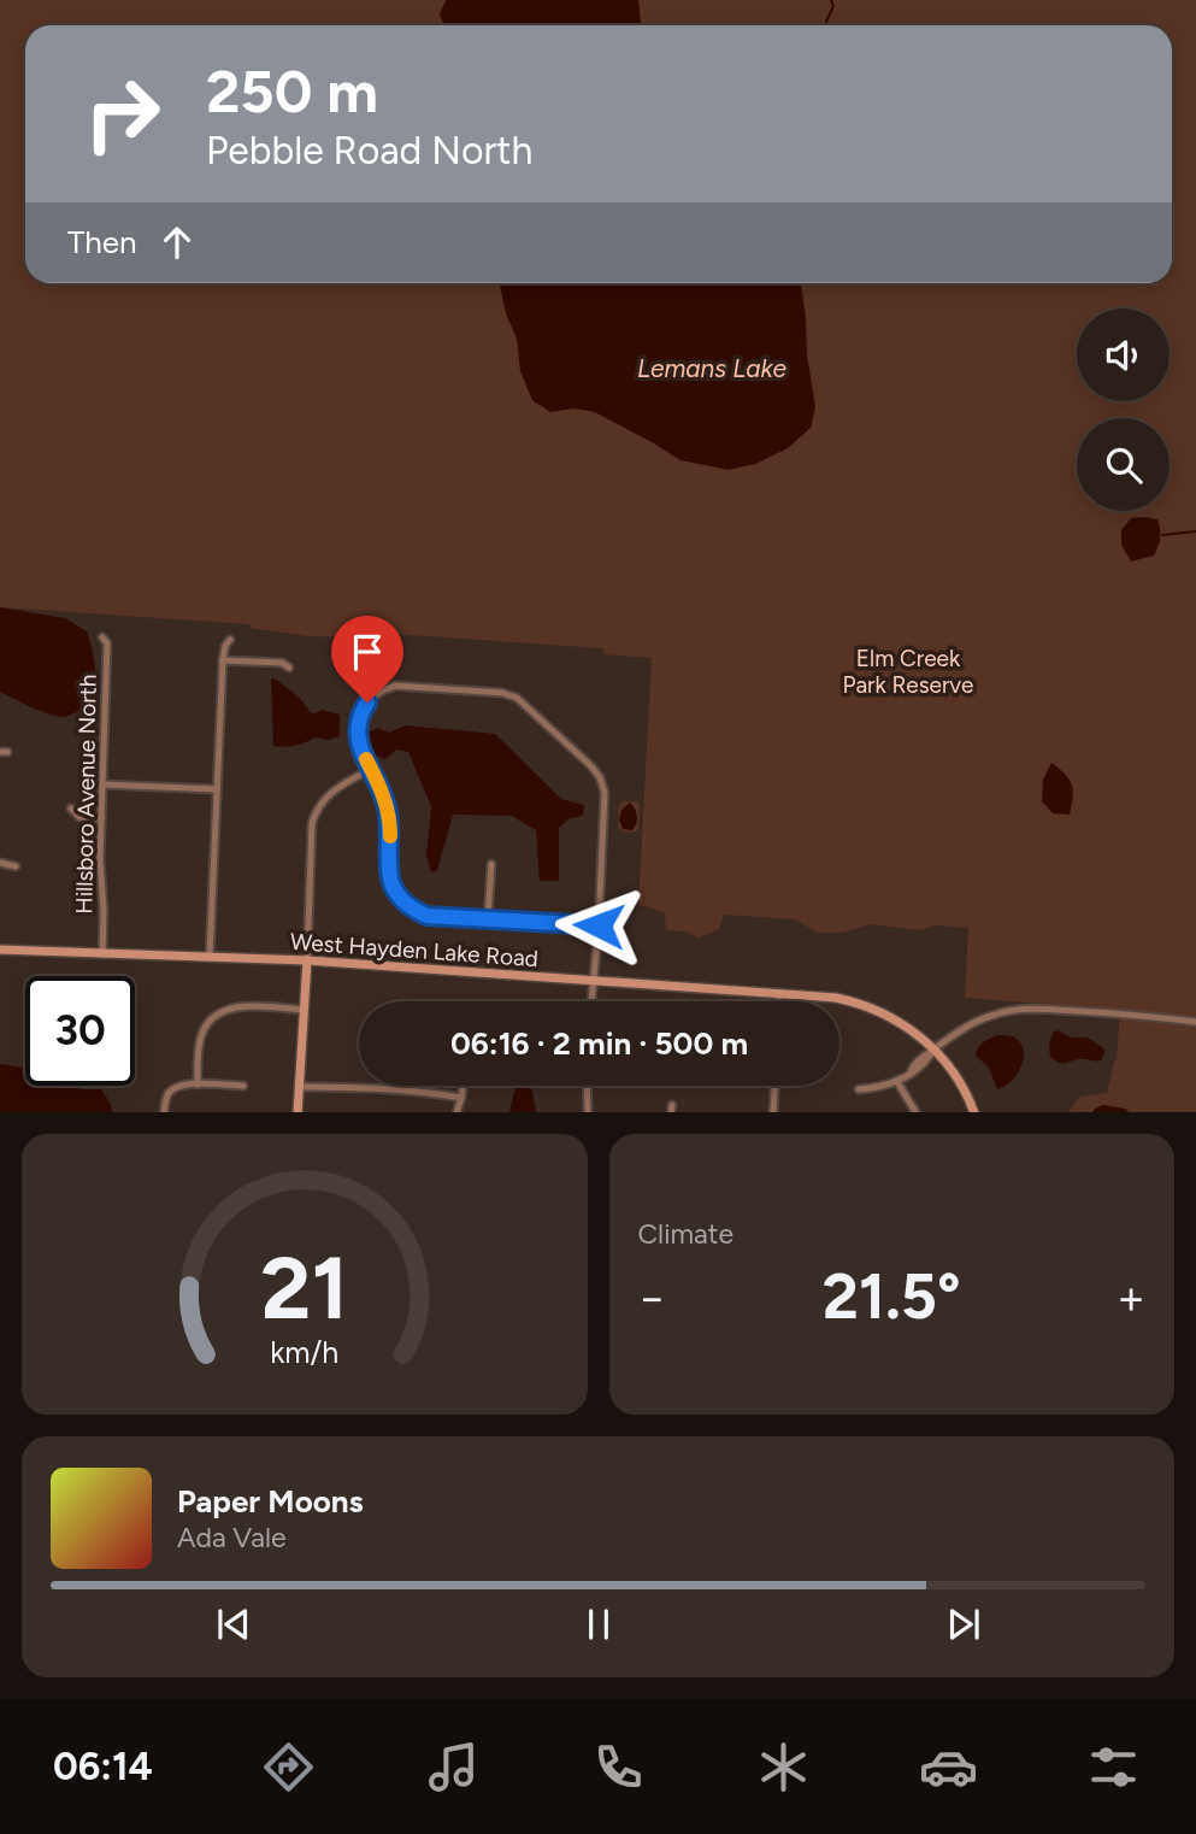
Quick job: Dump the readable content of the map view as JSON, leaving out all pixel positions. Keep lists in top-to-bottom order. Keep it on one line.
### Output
{"streets":{"main road":["West Hayden Lake Road"],"street":["Hillsboro Avenue North"]},"crossings":[["Hillsboro Avenue North","West Hayden Lake Road"]],"water":["Lemans Lake"],"parks":["Elm Creek Park Reserve"],"page":{"turn":["250 m","Pebble Road North"],"then":"Then","limit":"30","trip":"06:16 · 2 min · 500 m","tile":"Climate","heat":["−","21.5°","+"],"song":["Paper Moons","Ada Vale"],"tabs":"06:14","gauge":["21","km/h"]}}
